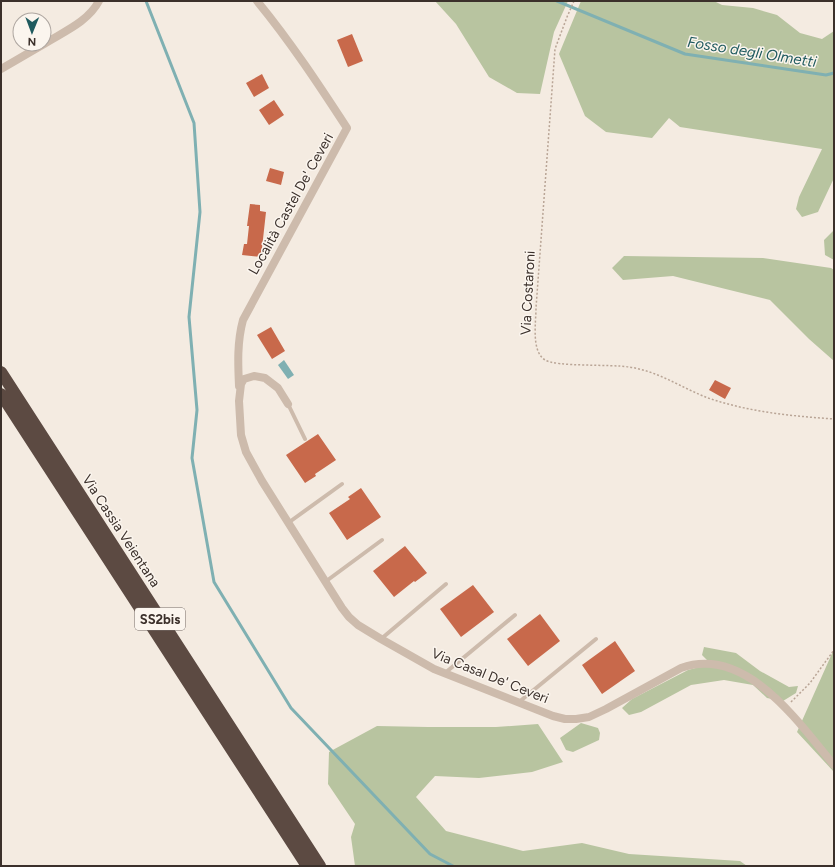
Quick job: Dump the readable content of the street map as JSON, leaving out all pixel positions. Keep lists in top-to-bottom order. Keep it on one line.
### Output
{"streets":{"highway":["Via Cassia Veientana","SS2bis"],"street":["Località Castel De' Ceveri","Via Casal De' Ceveri"],"path":["Via Costaroni"]},"crossings":[["Località Castel De' Ceveri","Via Casal De' Ceveri"]],"water":["Fosso degli Olmetti"],"north":"bottom"}
